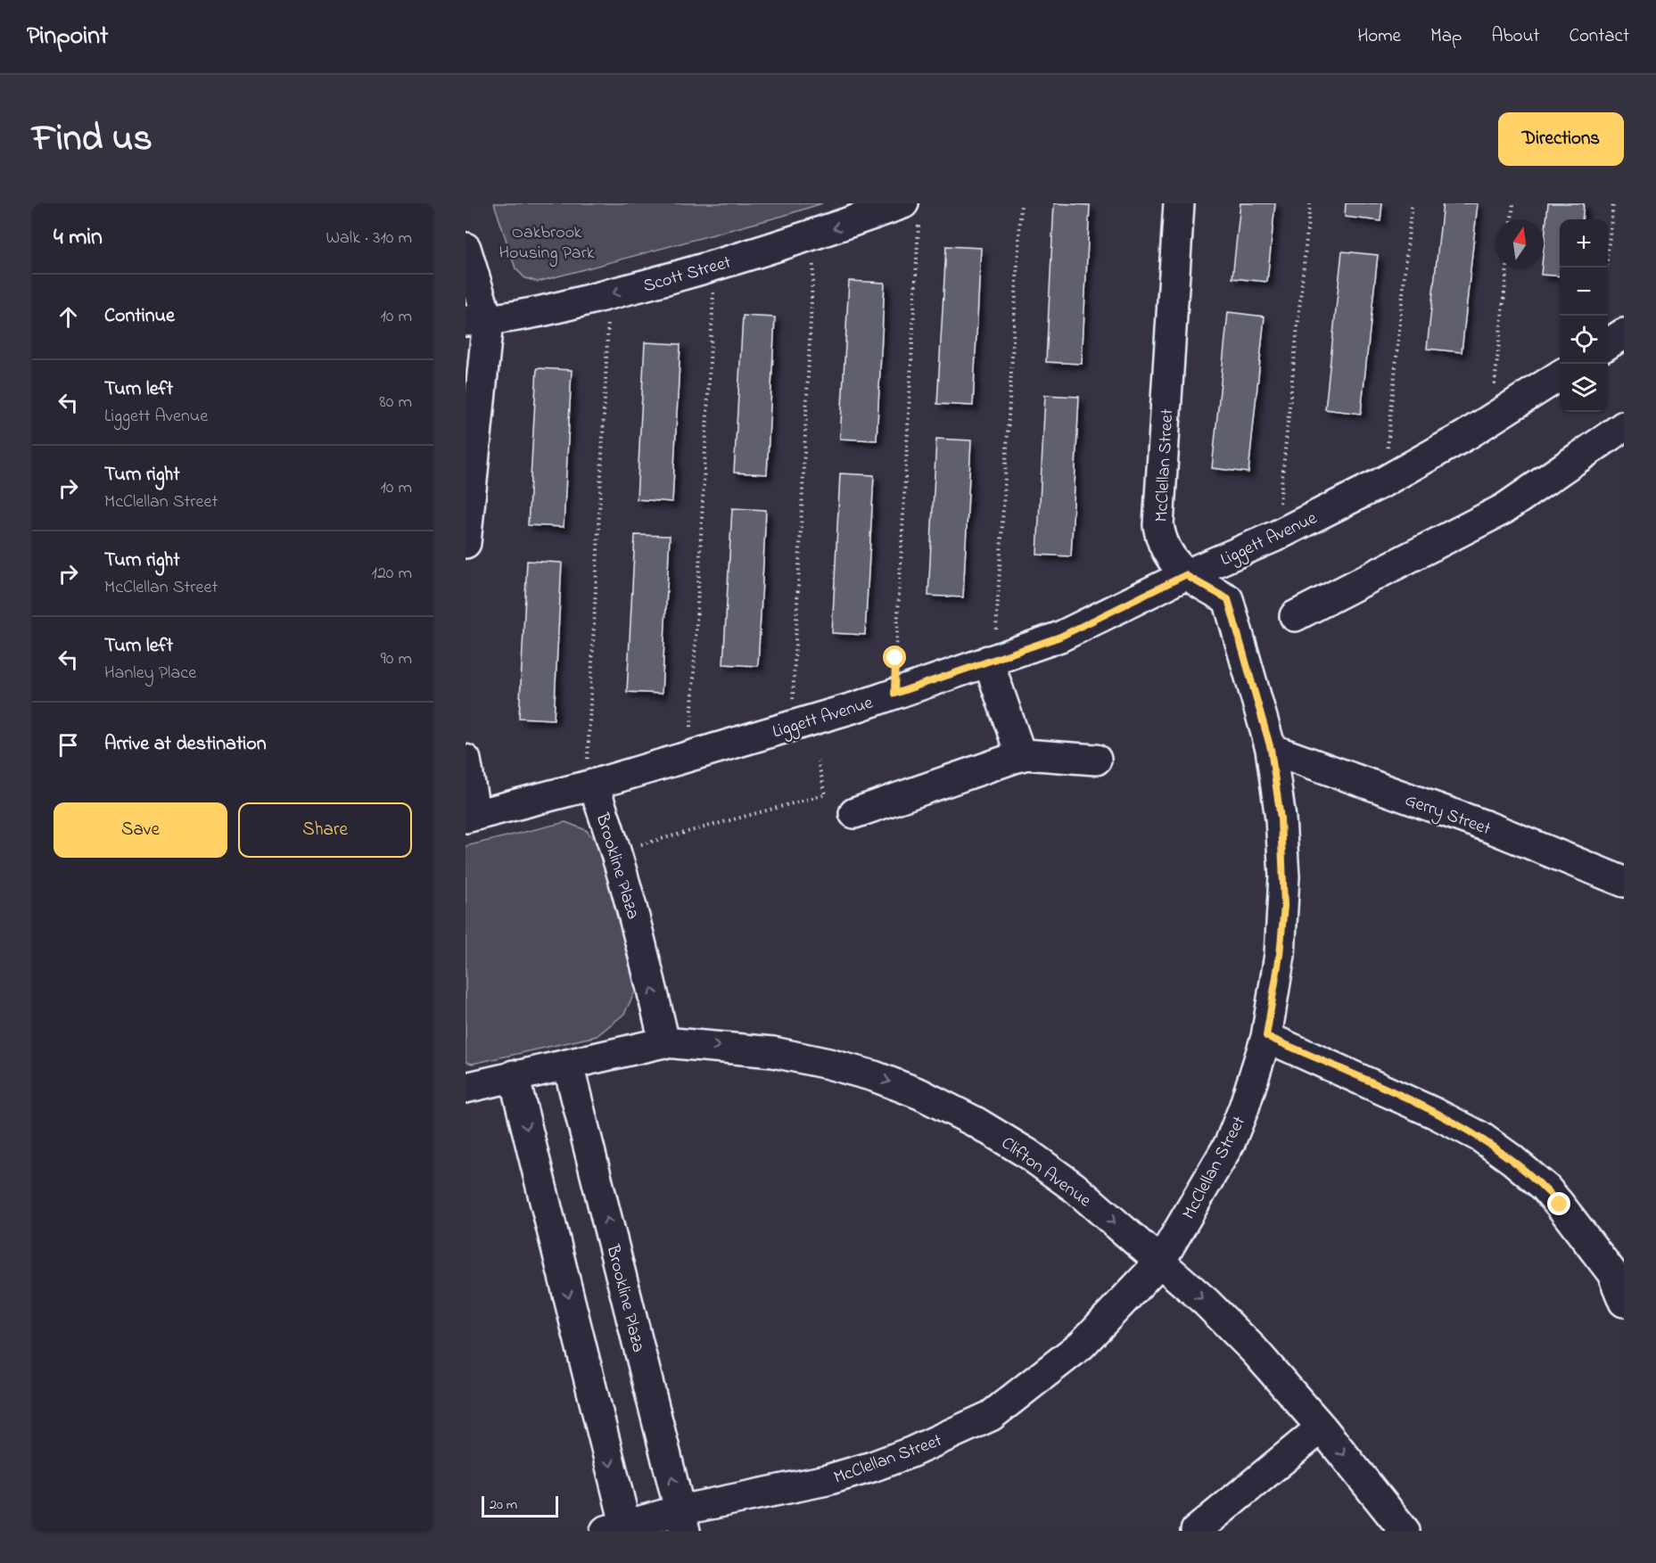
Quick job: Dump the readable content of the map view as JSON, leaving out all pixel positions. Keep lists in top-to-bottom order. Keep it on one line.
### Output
{"streets":{"street":["Scott Street","McClellan Street","Liggett Avenue","Gerry Street","Brookline Plaza","Clifton Avenue"]},"crossings":[["McClellan Street","Liggett Avenue"],["McClellan Street","Gerry Street"],["McClellan Street","Brookline Plaza"],["McClellan Street","Clifton Avenue"],["Liggett Avenue","Brookline Plaza"],["Brookline Plaza","Clifton Avenue"]],"one_way":["Scott Street","Clifton Avenue"],"parks":["Oakbrook Housing Park"],"scale_bar":"20 m","north":"top","page":{"header":"Pinpoint","nav":["Home","Map","About","Contact"],"title":"Find us","buttons":["Directions",["Save","Share"]],"heading":["4 min","Walk · 310 m"],"map_buttons":["+","−"],"list":[["Continue","10 m"],["Turn left","Liggett Avenue","80 m"],["Turn right","McClellan Street","10 m"],["Turn right","McClellan Street","120 m"],["Turn left","Hanley Place","90 m"],"Arrive at destination"],"scale":"20 m"}}
